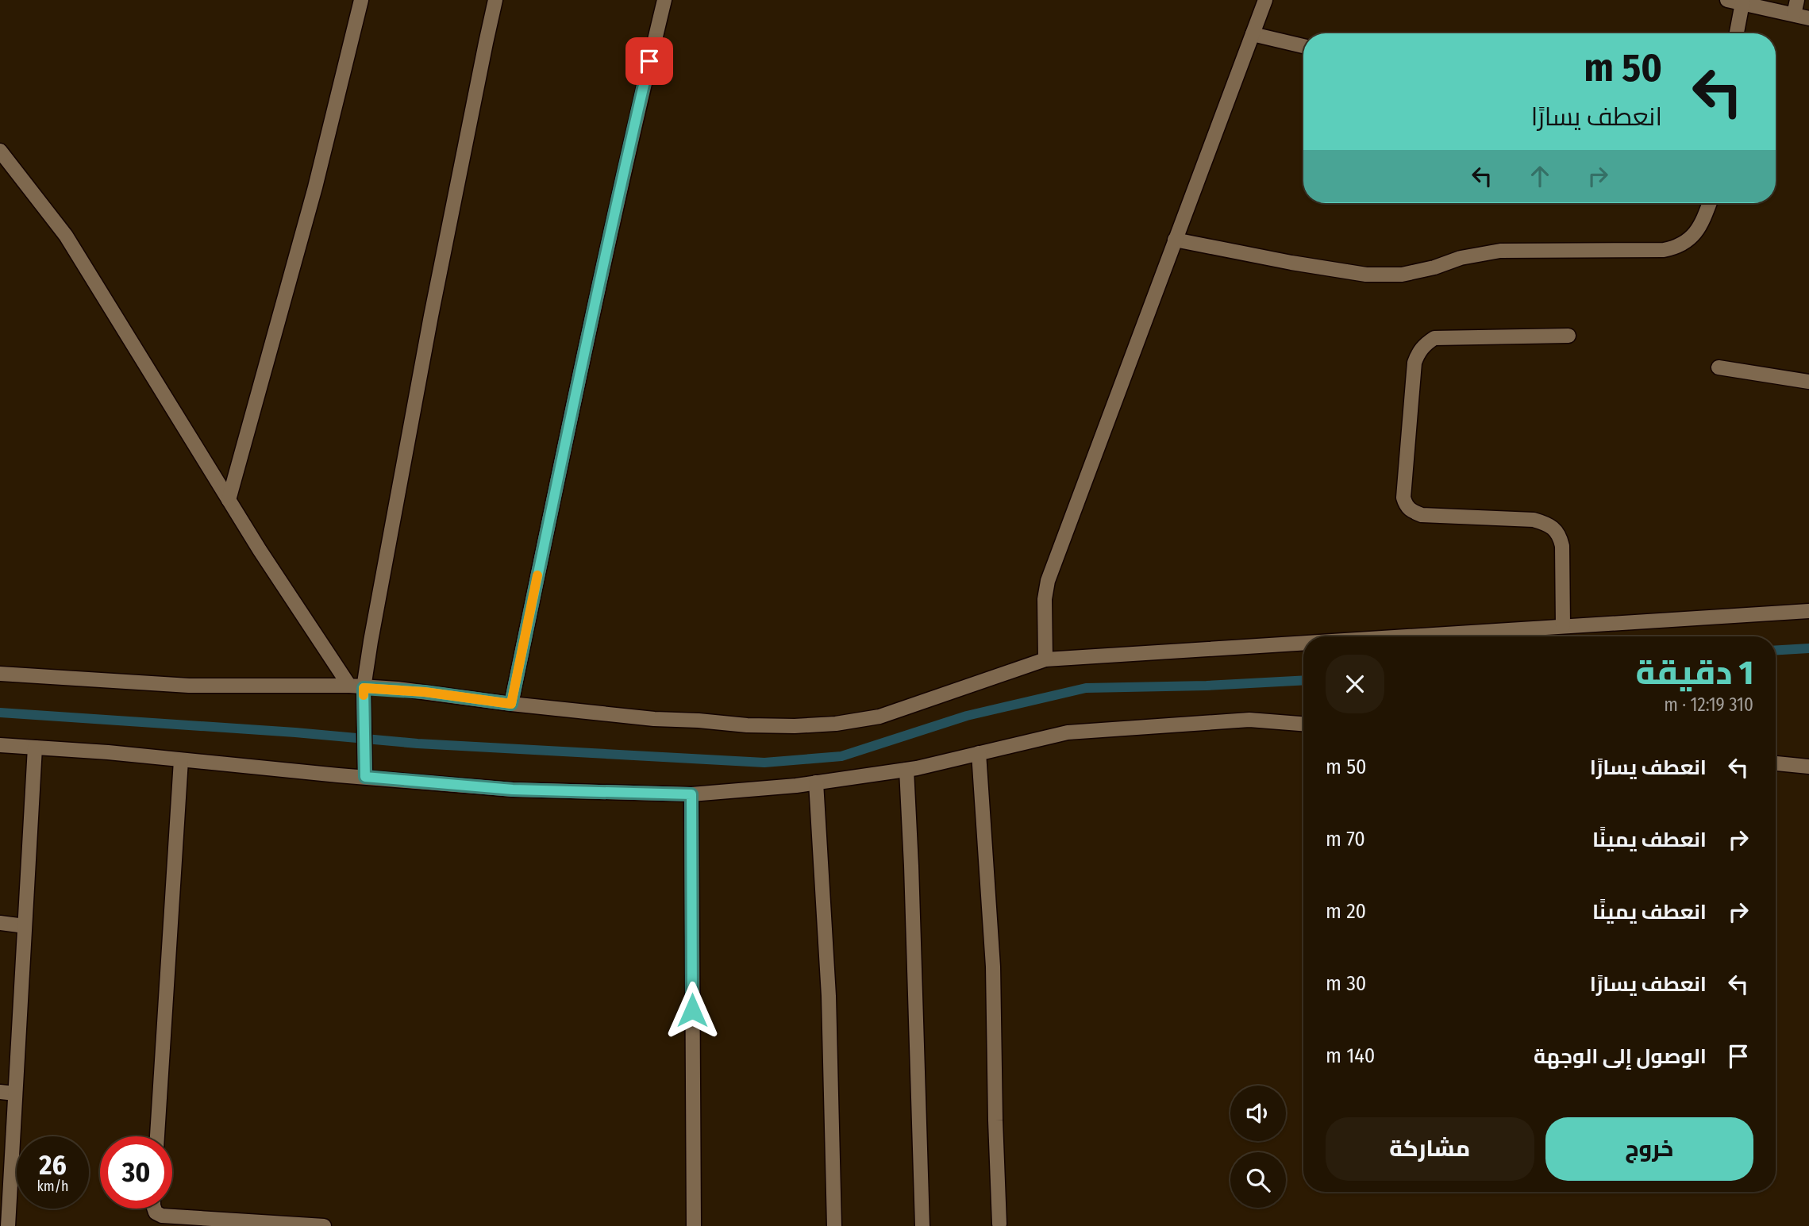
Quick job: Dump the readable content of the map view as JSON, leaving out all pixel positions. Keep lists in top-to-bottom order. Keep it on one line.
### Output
{"page":{"turn":["50 m","انعطف يسارًا"],"heading":["1 دقيقة","310 m · 12:19"],"list":[{"name":"انعطف يسارًا","value":"50 m"},{"name":"انعطف يمينًا","value":"70 m"},{"name":"انعطف يمينًا","value":"20 m"},{"name":"انعطف يسارًا","value":"30 m"},{"name":"الوصول إلى الوجهة","value":"140 m"}],"buttons":["خروج","مشاركة"],"speed":"26 km/h","limit":"30"}}
